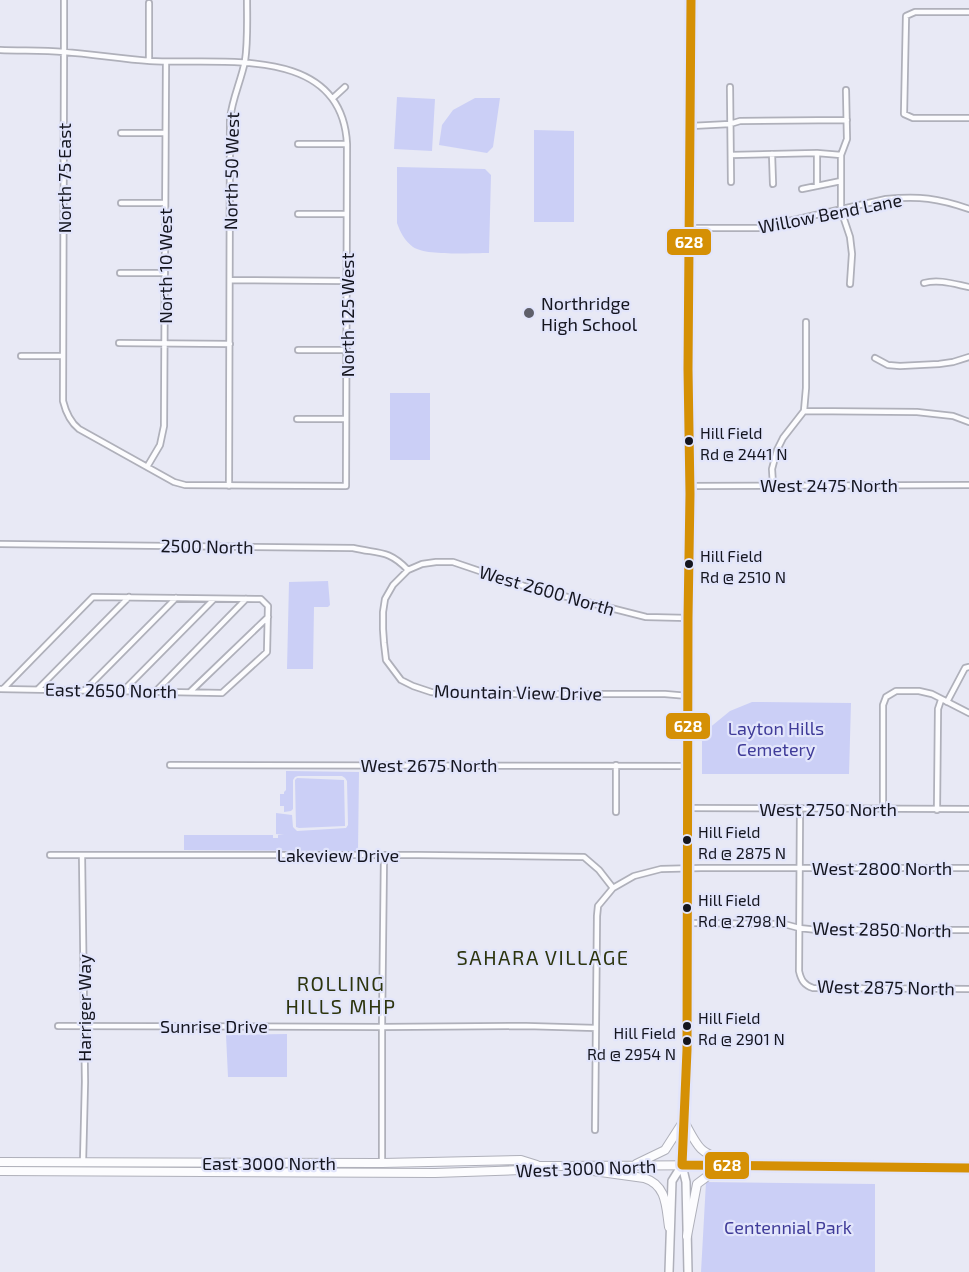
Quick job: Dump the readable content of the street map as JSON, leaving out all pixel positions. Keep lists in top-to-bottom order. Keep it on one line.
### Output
{"streets":{"main road":["East 3000 North","West 3000 North"],"street":["North 50 West","North 75 East","Willow Bend Lane","North 10 West","North 125 West","West 2475 North","2500 North","West 2600 North","East 2650 North","Mountain View Drive","West 2675 North","West 2750 North","Lakeview Drive","West 2800 North","West 2850 North","West 2875 North","Harriger Way","Sunrise Drive"]},"crossings":[["North 50 West","North 75 East"],["North 75 East","North 10 West"],["North 75 East","North 125 West"],["2500 North","West 2600 North"],["2500 North","Mountain View Drive"],["West 2600 North","Mountain View Drive"],["Lakeview Drive","West 2800 North"],["Lakeview Drive","Harriger Way"],["West 2850 North","West 2875 North"],["Harriger Way","Sunrise Drive"],["Harriger Way","East 3000 North"],["East 3000 North","West 3000 North"]],"districts":["SAHARA VILLAGE","ROLLING HILLS MHP"],"parks":["Layton Hills Cemetery","Centennial Park"],"places":["Northridge High School","Hill Field Rd @ 2441 N","Hill Field Rd @ 2510 N","Hill Field Rd @ 2875 N","Hill Field Rd @ 2798 N","Hill Field Rd @ 2901 N","Hill Field Rd @ 2954 N"],"lines":["transit line 628"]}
